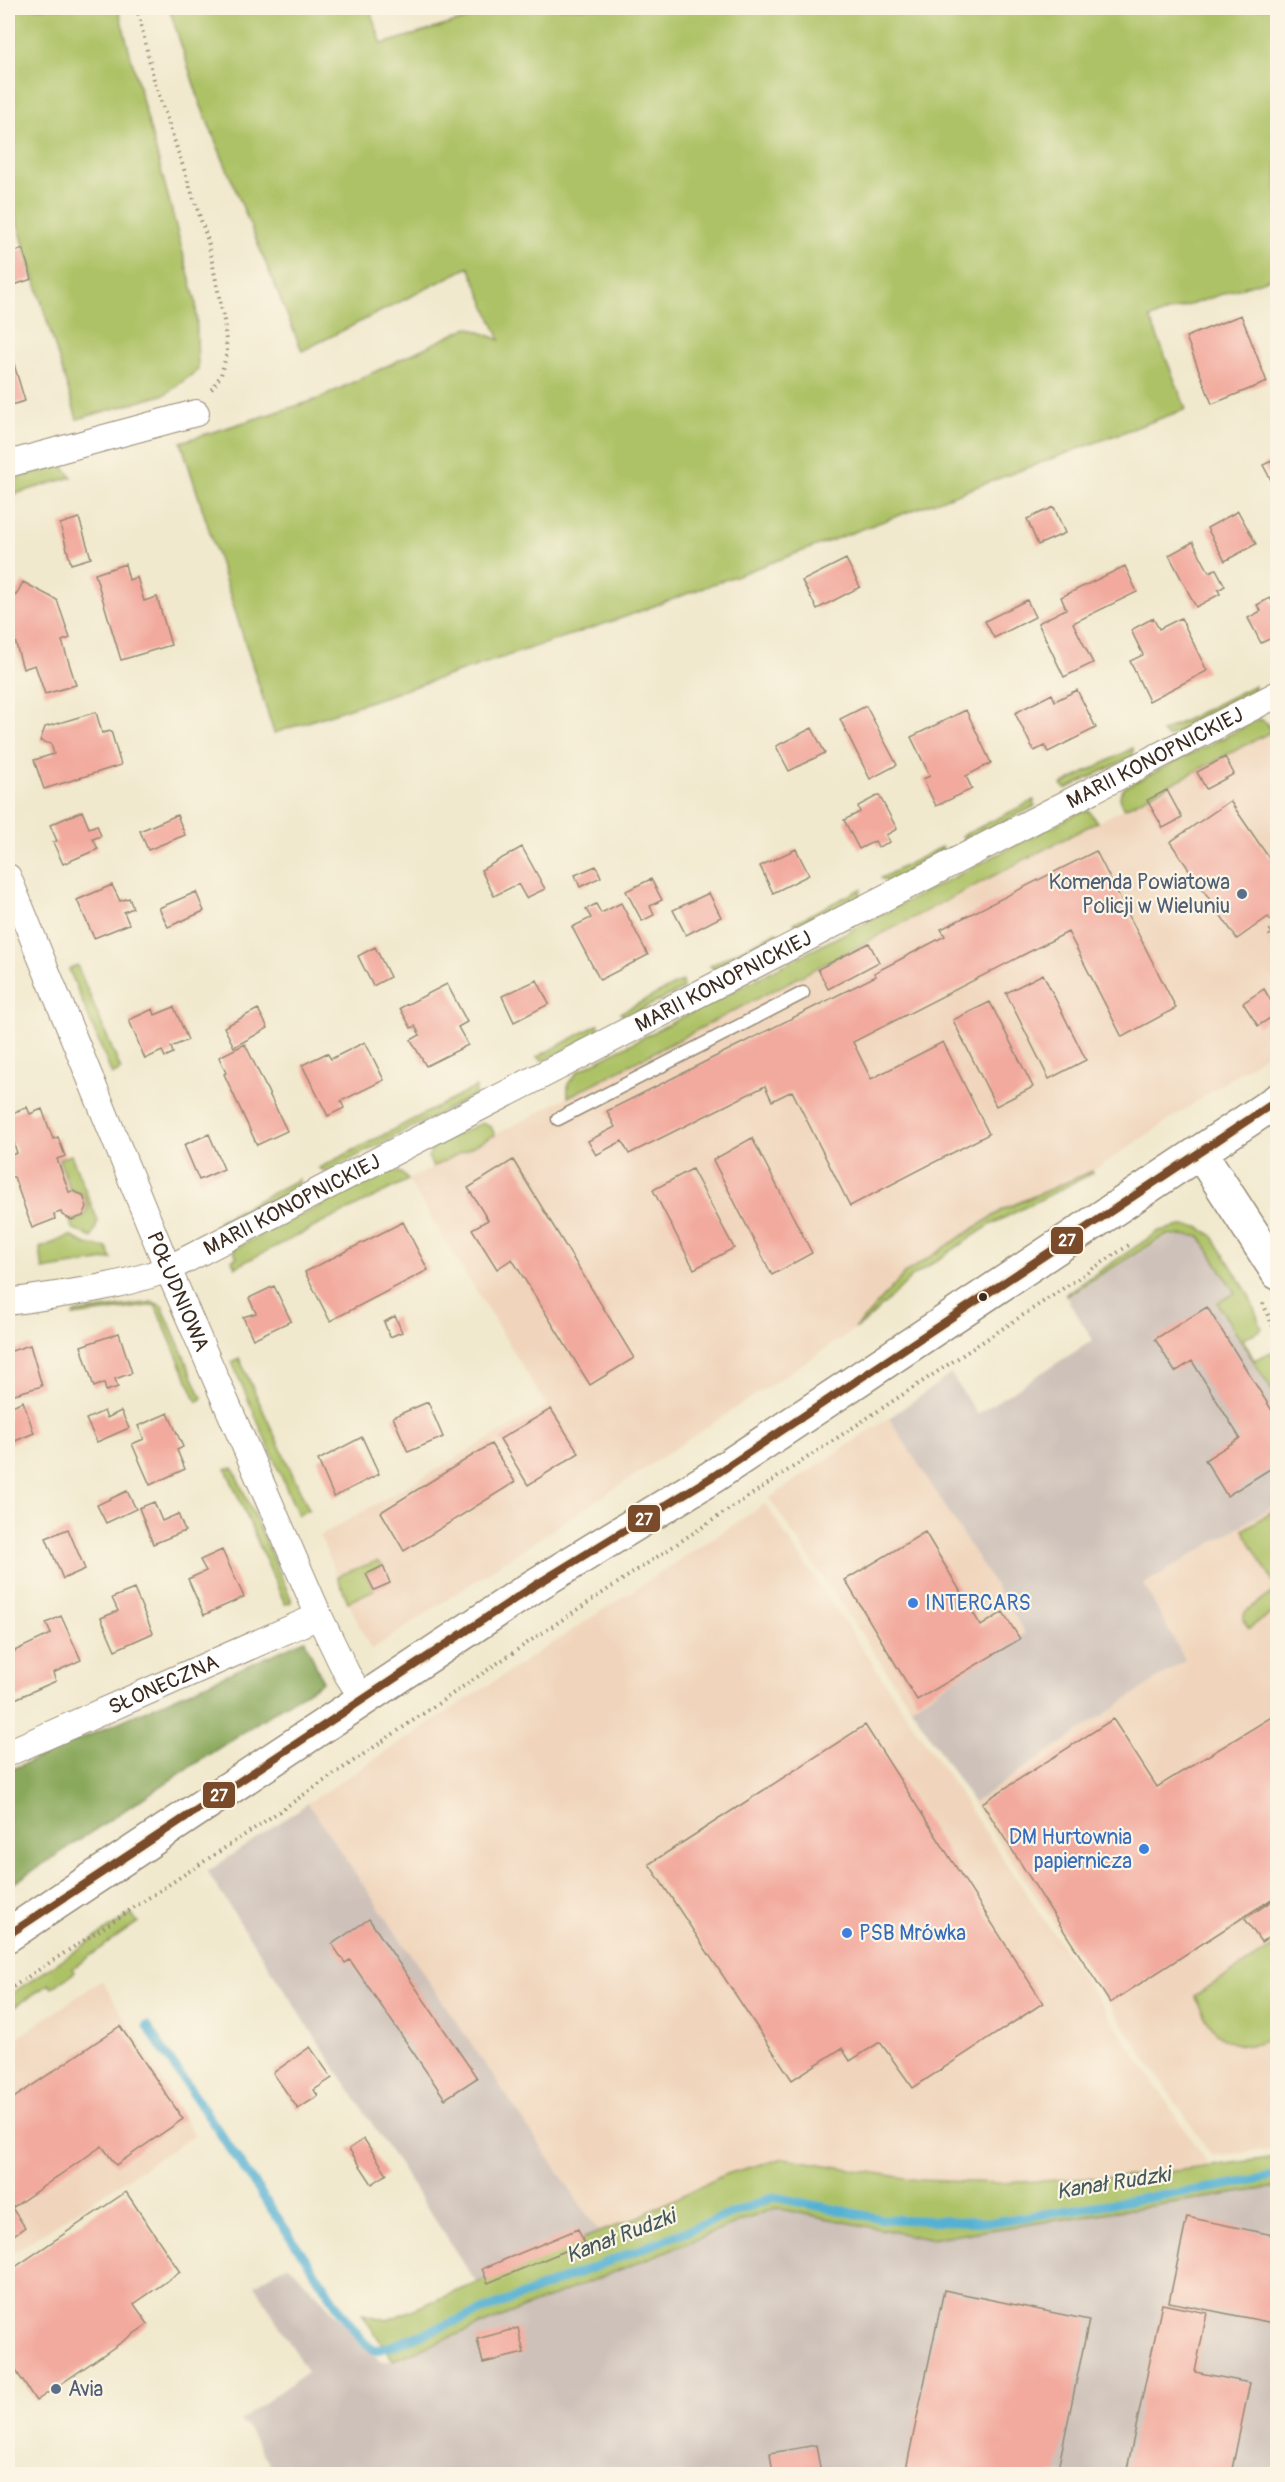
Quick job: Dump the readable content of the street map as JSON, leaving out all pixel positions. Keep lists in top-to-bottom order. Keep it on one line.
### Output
{"streets":{"street":["MARII KONOPNICKIEJ","POŁUDNIOWA","SŁONECZNA"]},"crossings":[["MARII KONOPNICKIEJ","POŁUDNIOWA"],["POŁUDNIOWA","SŁONECZNA"]],"water":["Kanał Rudzki"],"places":["Komenda Powiatowa Policji w Wieluniu","INTERCARS","DM Hurtownia papiernicza","PSB Mrówka","Avia"],"lines":["transit line 27"]}
